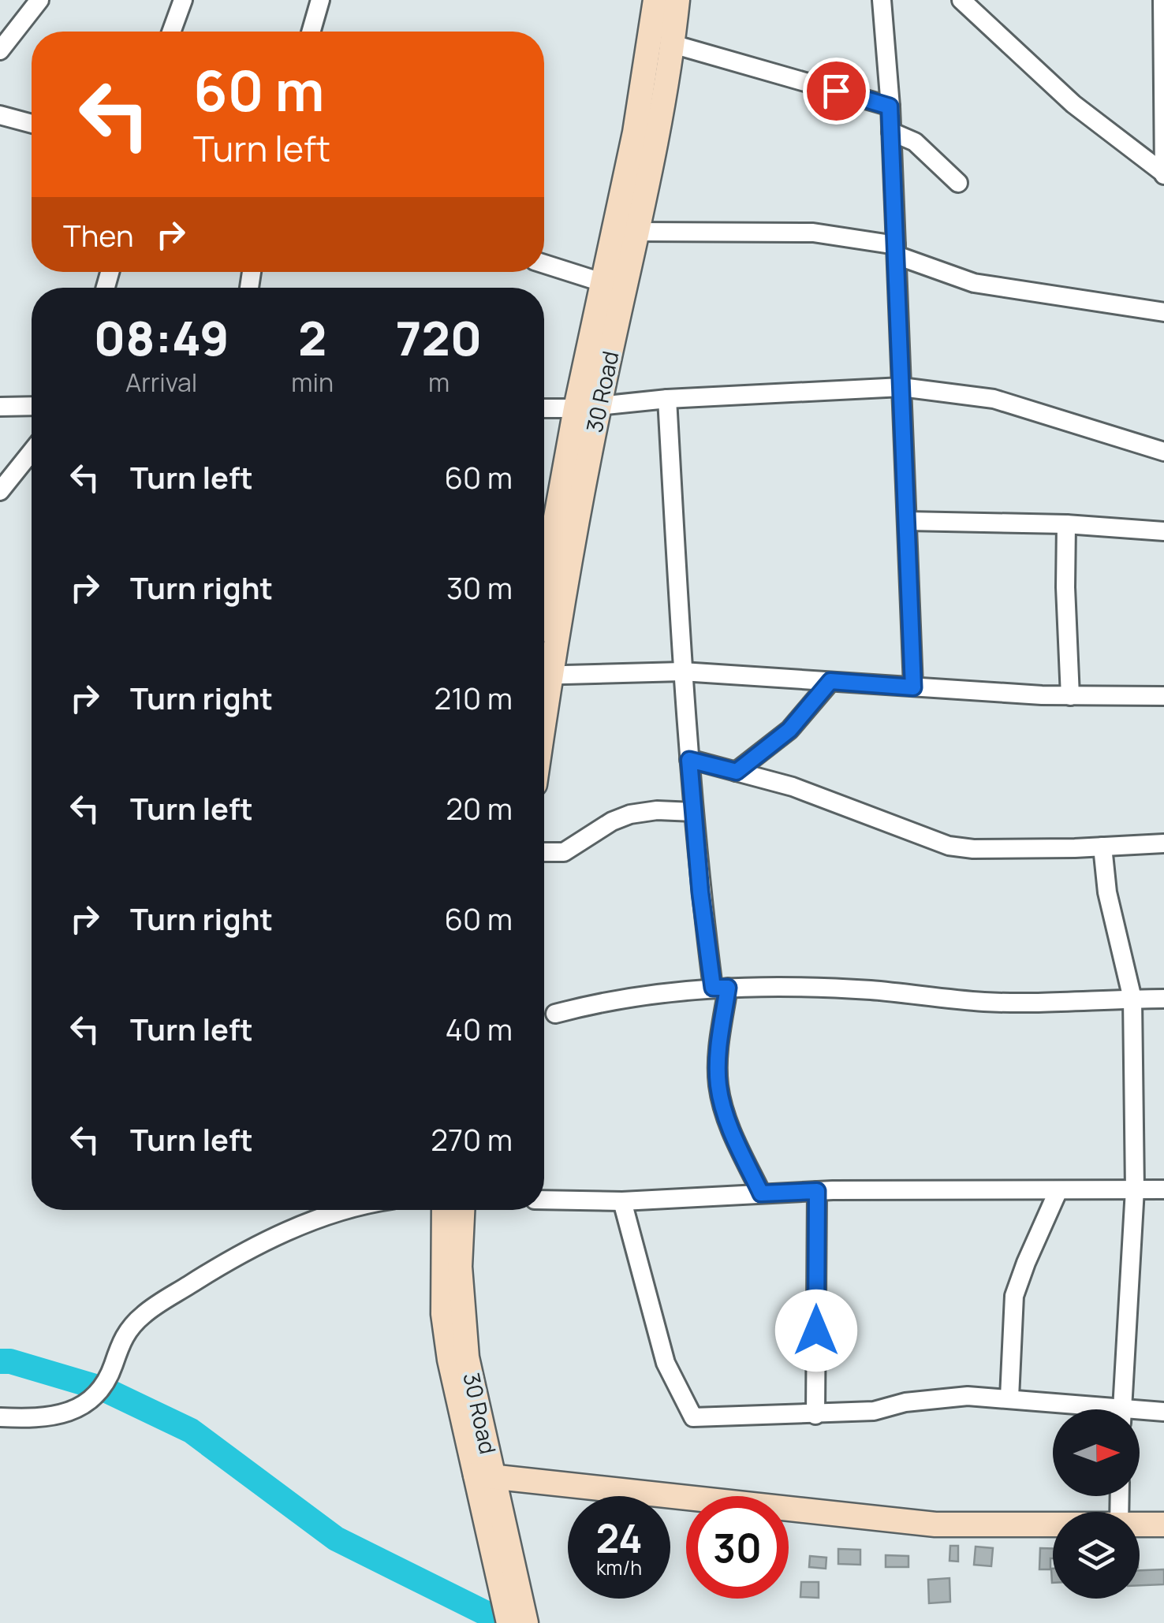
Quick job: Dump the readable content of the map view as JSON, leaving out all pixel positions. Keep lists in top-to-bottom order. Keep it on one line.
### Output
{"streets":{"main road":["30 Road"]},"north":"right","page":{"turn":["60 m","Turn left"],"then":"Then","eta":["08:49","Arrival","2","min","720","m"],"list":[{"name":"Turn left","value":"60 m"},{"name":"Turn right","value":"30 m"},{"name":"Turn right","value":"210 m"},{"name":"Turn left","value":"20 m"},{"name":"Turn right","value":"60 m"},{"name":"Turn left","value":"40 m"},{"name":"Turn left","value":"270 m"}],"speed":"24 km/h","limit":"30"}}
